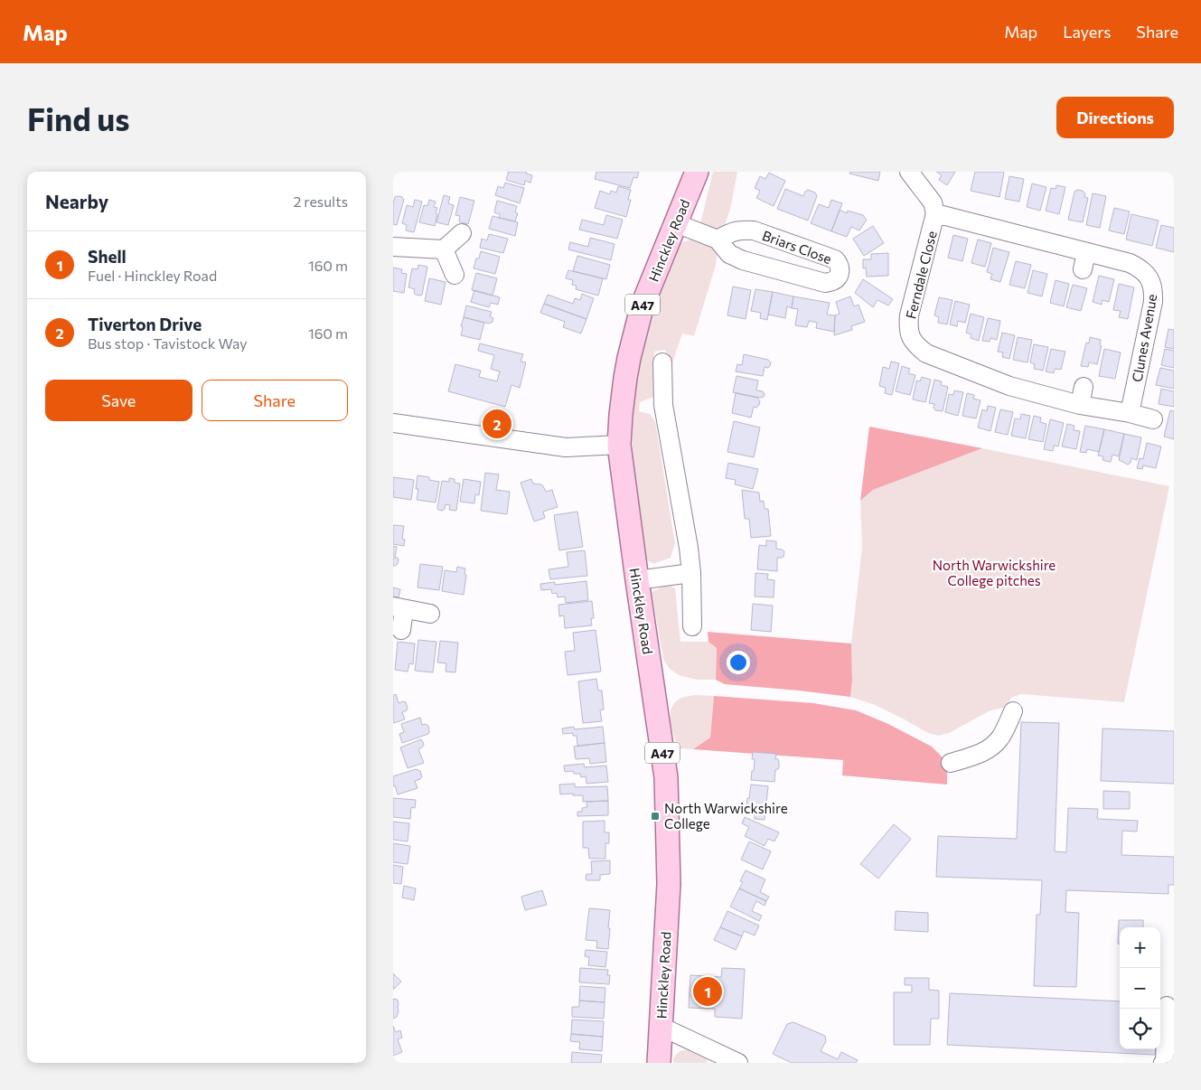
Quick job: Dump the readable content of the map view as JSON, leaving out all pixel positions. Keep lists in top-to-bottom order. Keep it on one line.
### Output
{"streets":{"main road":["Hinckley Road","A47"],"street":["Briars Close","Ferndale Close","Clunes Avenue"]},"crossings":[["Hinckley Road","Briars Close"],["Ferndale Close","Clunes Avenue"]],"parks":["North Warwickshire College pitches"],"places":{"transit":["North Warwickshire College"]},"page":{"header":"Map","nav":["Map","Layers","Share"],"buttons":["Directions",["Save","Share"]],"title":"Find us","heading":["Nearby","2 results"],"list":[{"mark":"1","name":"Shell","note":"Fuel · Hinckley Road","value":"160 m"},{"mark":"2","name":"Tiverton Drive","note":"Bus stop · Tavistock Way","value":"160 m"}],"pins":["2","1"],"map_buttons":["+","−"]}}
